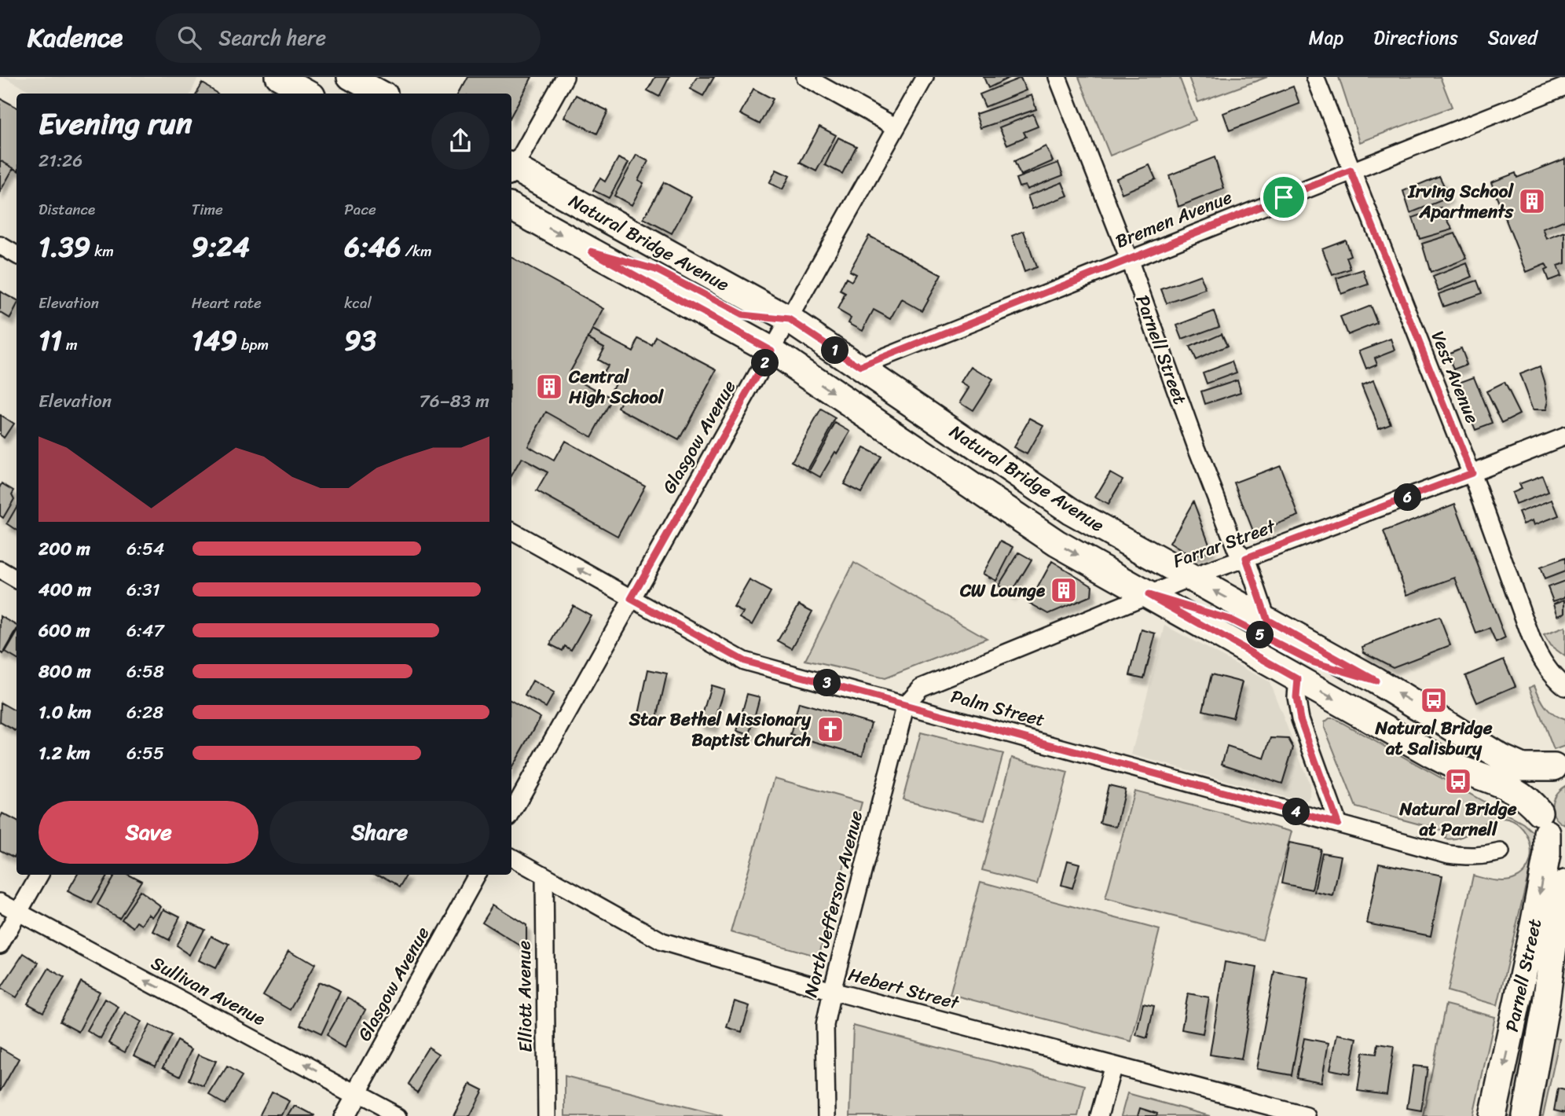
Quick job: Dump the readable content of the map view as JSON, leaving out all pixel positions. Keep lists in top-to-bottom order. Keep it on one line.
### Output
{"streets":{"main road":["Natural Bridge Avenue","Parnell Street"],"street":["Bremen Avenue","Vest Avenue","Glasgow Avenue","Farrar Street","Palm Street","North Jefferson Avenue","Hebert Street","Sullivan Avenue","Elliott Avenue"]},"crossings":[["Bremen Avenue","Natural Bridge Avenue"],["Bremen Avenue","Parnell Street"],["Bremen Avenue","Vest Avenue"],["Natural Bridge Avenue","Parnell Street"],["Natural Bridge Avenue","Glasgow Avenue"],["Natural Bridge Avenue","Farrar Street"],["Parnell Street","Farrar Street"],["Vest Avenue","Farrar Street"],["Glasgow Avenue","Palm Street"],["Glasgow Avenue","Sullivan Avenue"],["Farrar Street","Palm Street"],["Farrar Street","North Jefferson Avenue"],["Palm Street","North Jefferson Avenue"],["North Jefferson Avenue","Hebert Street"],["Hebert Street","Elliott Avenue"]],"one_way":["Sullivan Avenue"],"places":{"building":["Irving School Apartments","Central High School","CW Lounge"],"bus stop":["Natural Bridge at Salisbury","Natural Bridge at Parnell"],"church":["Star Bethel Missionary Baptist Church"]},"page":{"header":"Kadence","search":"Search here","nav":["Map","Directions","Saved"],"heading":["Evening run","21:26"],"stats":[["Distance","1.39 km"],["Time","9:24"],["Pace","6:46 /km"],["Elevation","11 m"],["Heart rate","149 bpm"],["kcal","93"]],"pins":["1","2","6","5","3","4"],"chart":["Elevation","76–83 m"],"list":[{"name":"200 m","note":"6:54"},{"name":"400 m","note":"6:31"},{"name":"600 m","note":"6:47"},{"name":"800 m","note":"6:58"},{"name":"1.0 km","note":"6:28"},{"name":"1.2 km","note":"6:55"}],"buttons":["Save","Share"]}}
